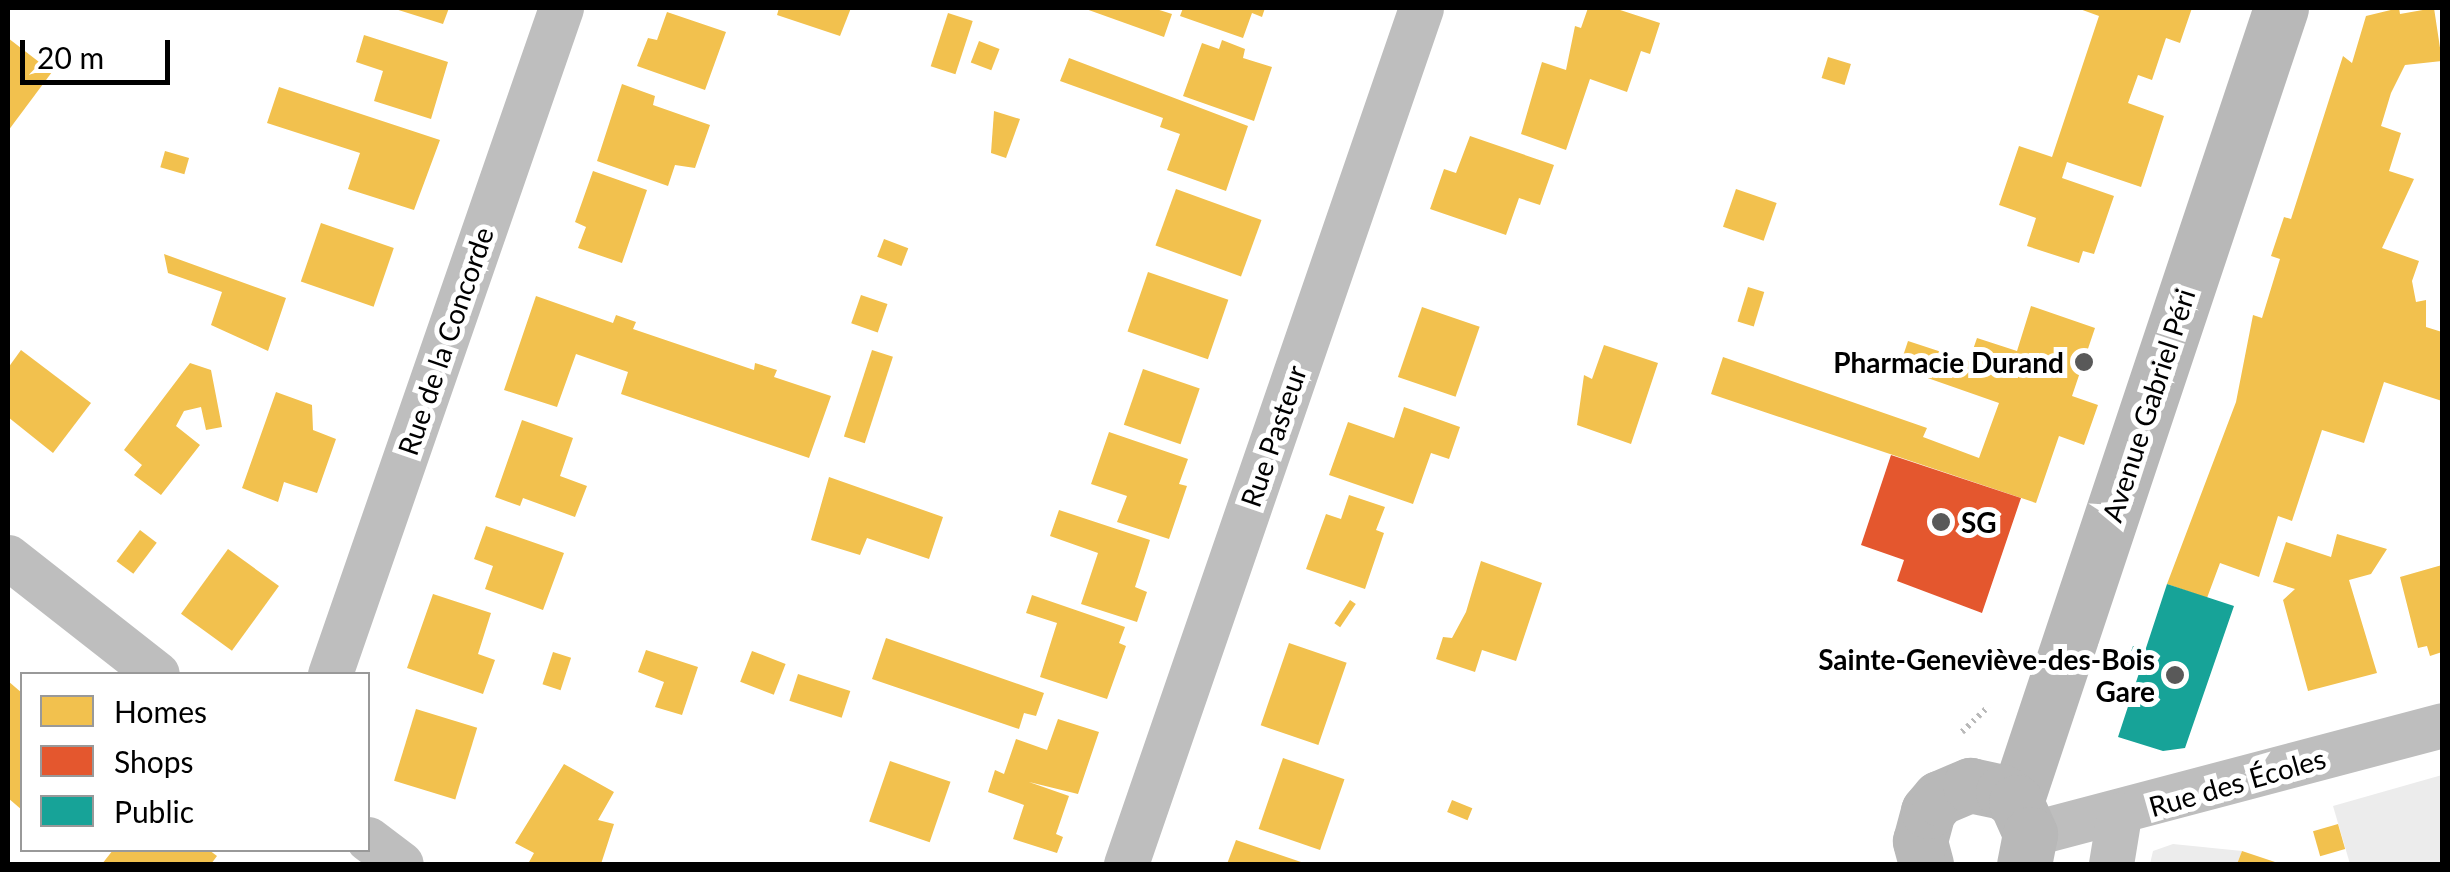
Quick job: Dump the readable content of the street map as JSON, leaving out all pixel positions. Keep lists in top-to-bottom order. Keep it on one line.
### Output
{"streets":{"street":["Rue de la Concorde","Avenue Gabriel Péri","Rue Pasteur","Rue des Écoles"]},"crossings":[["Avenue Gabriel Péri","Rue des Écoles"]],"places":["Pharmacie Durand","SG","Sainte-Geneviève-des-Bois Gare"],"legend":["Homes","Shops","Public"],"scale_bar":"20 m"}
